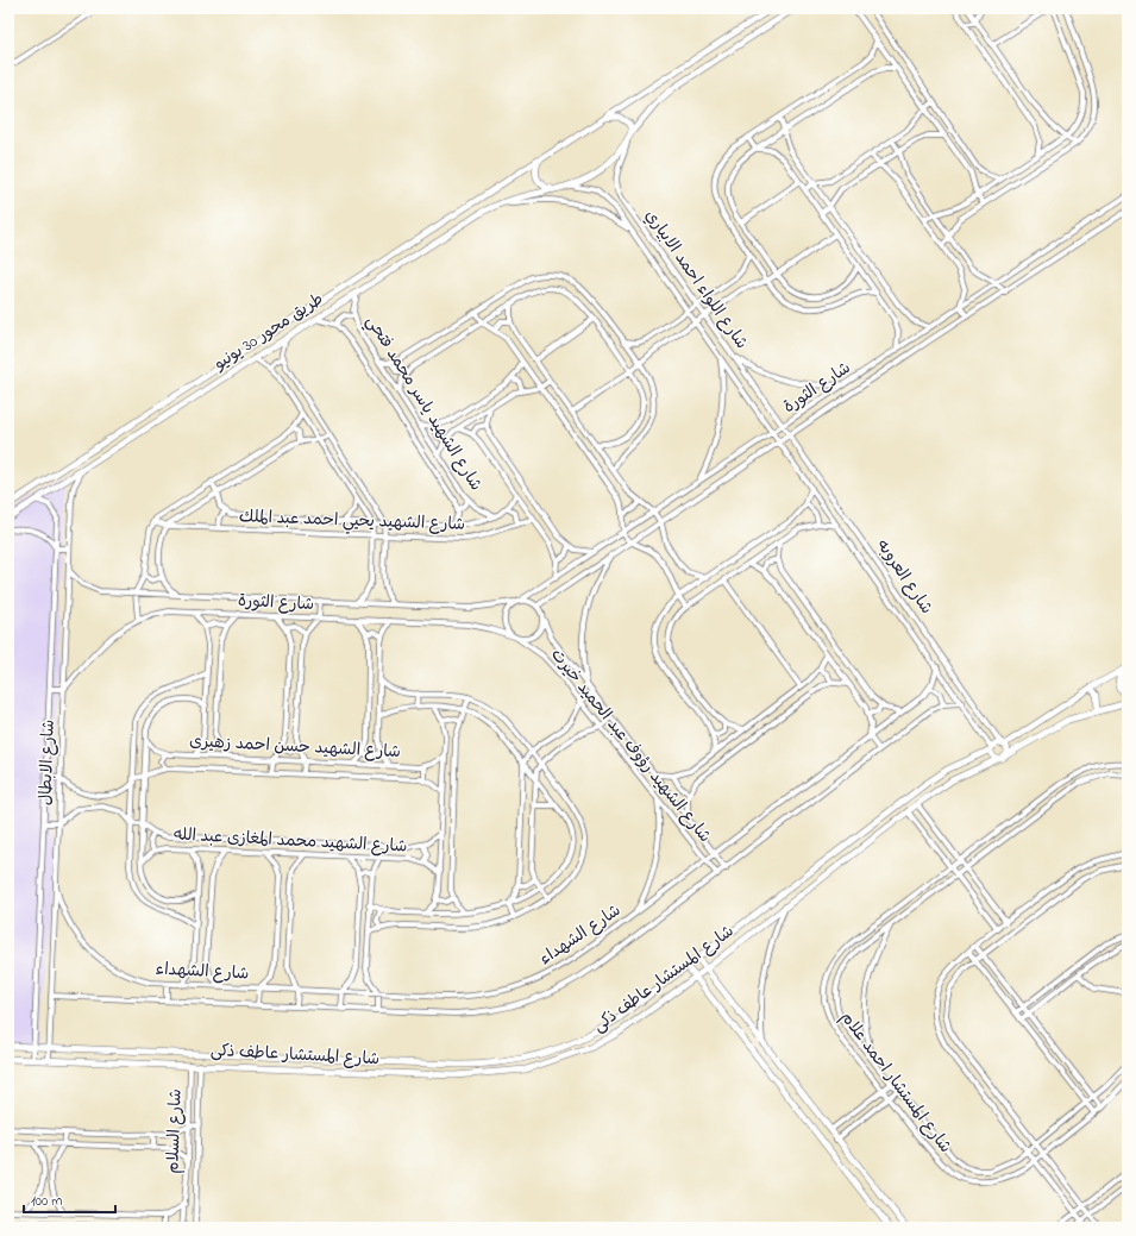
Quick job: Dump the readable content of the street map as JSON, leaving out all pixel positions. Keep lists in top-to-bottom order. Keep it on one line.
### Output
{"streets":{"street":["شارع اللواء احمد الابياري","طريق محور 30 يونيو","شارع الثورة","شارع الشهيد ياسر محمد فتحي","شارع الشهيد يحيي احمد عبد الملك","شارع العروبه","شارع الشهيد رؤوف عبد الحميد خيرت","شارع الشهيد حسن احمد زهيرى","شارع الابطال","شارع الشهيد محمد المغازى عبد الله","شارع الشهداء","شارع المستشار عاطف ذكى","شارع المستشار احمد علام","شارع السلام"]},"crossings":[["شارع اللواء احمد الابياري","طريق محور 30 يونيو"],["شارع اللواء احمد الابياري","شارع الثورة"],["شارع اللواء احمد الابياري","شارع العروبه"],["طريق محور 30 يونيو","شارع الشهيد ياسر محمد فتحي"],["طريق محور 30 يونيو","شارع الابطال"],["شارع الثورة","شارع العروبه"],["شارع الثورة","شارع الشهيد رؤوف عبد الحميد خيرت"],["شارع الثورة","شارع الابطال"],["شارع الشهيد ياسر محمد فتحي","شارع الشهيد يحيي احمد عبد الملك"],["شارع العروبه","شارع الشهداء"],["شارع العروبه","شارع المستشار عاطف ذكى"],["شارع الشهيد رؤوف عبد الحميد خيرت","شارع الشهداء"],["شارع الابطال","شارع الشهداء"],["شارع الابطال","شارع المستشار عاطف ذكى"],["شارع المستشار عاطف ذكى","شارع السلام"]],"scale_bar":"100 m"}
